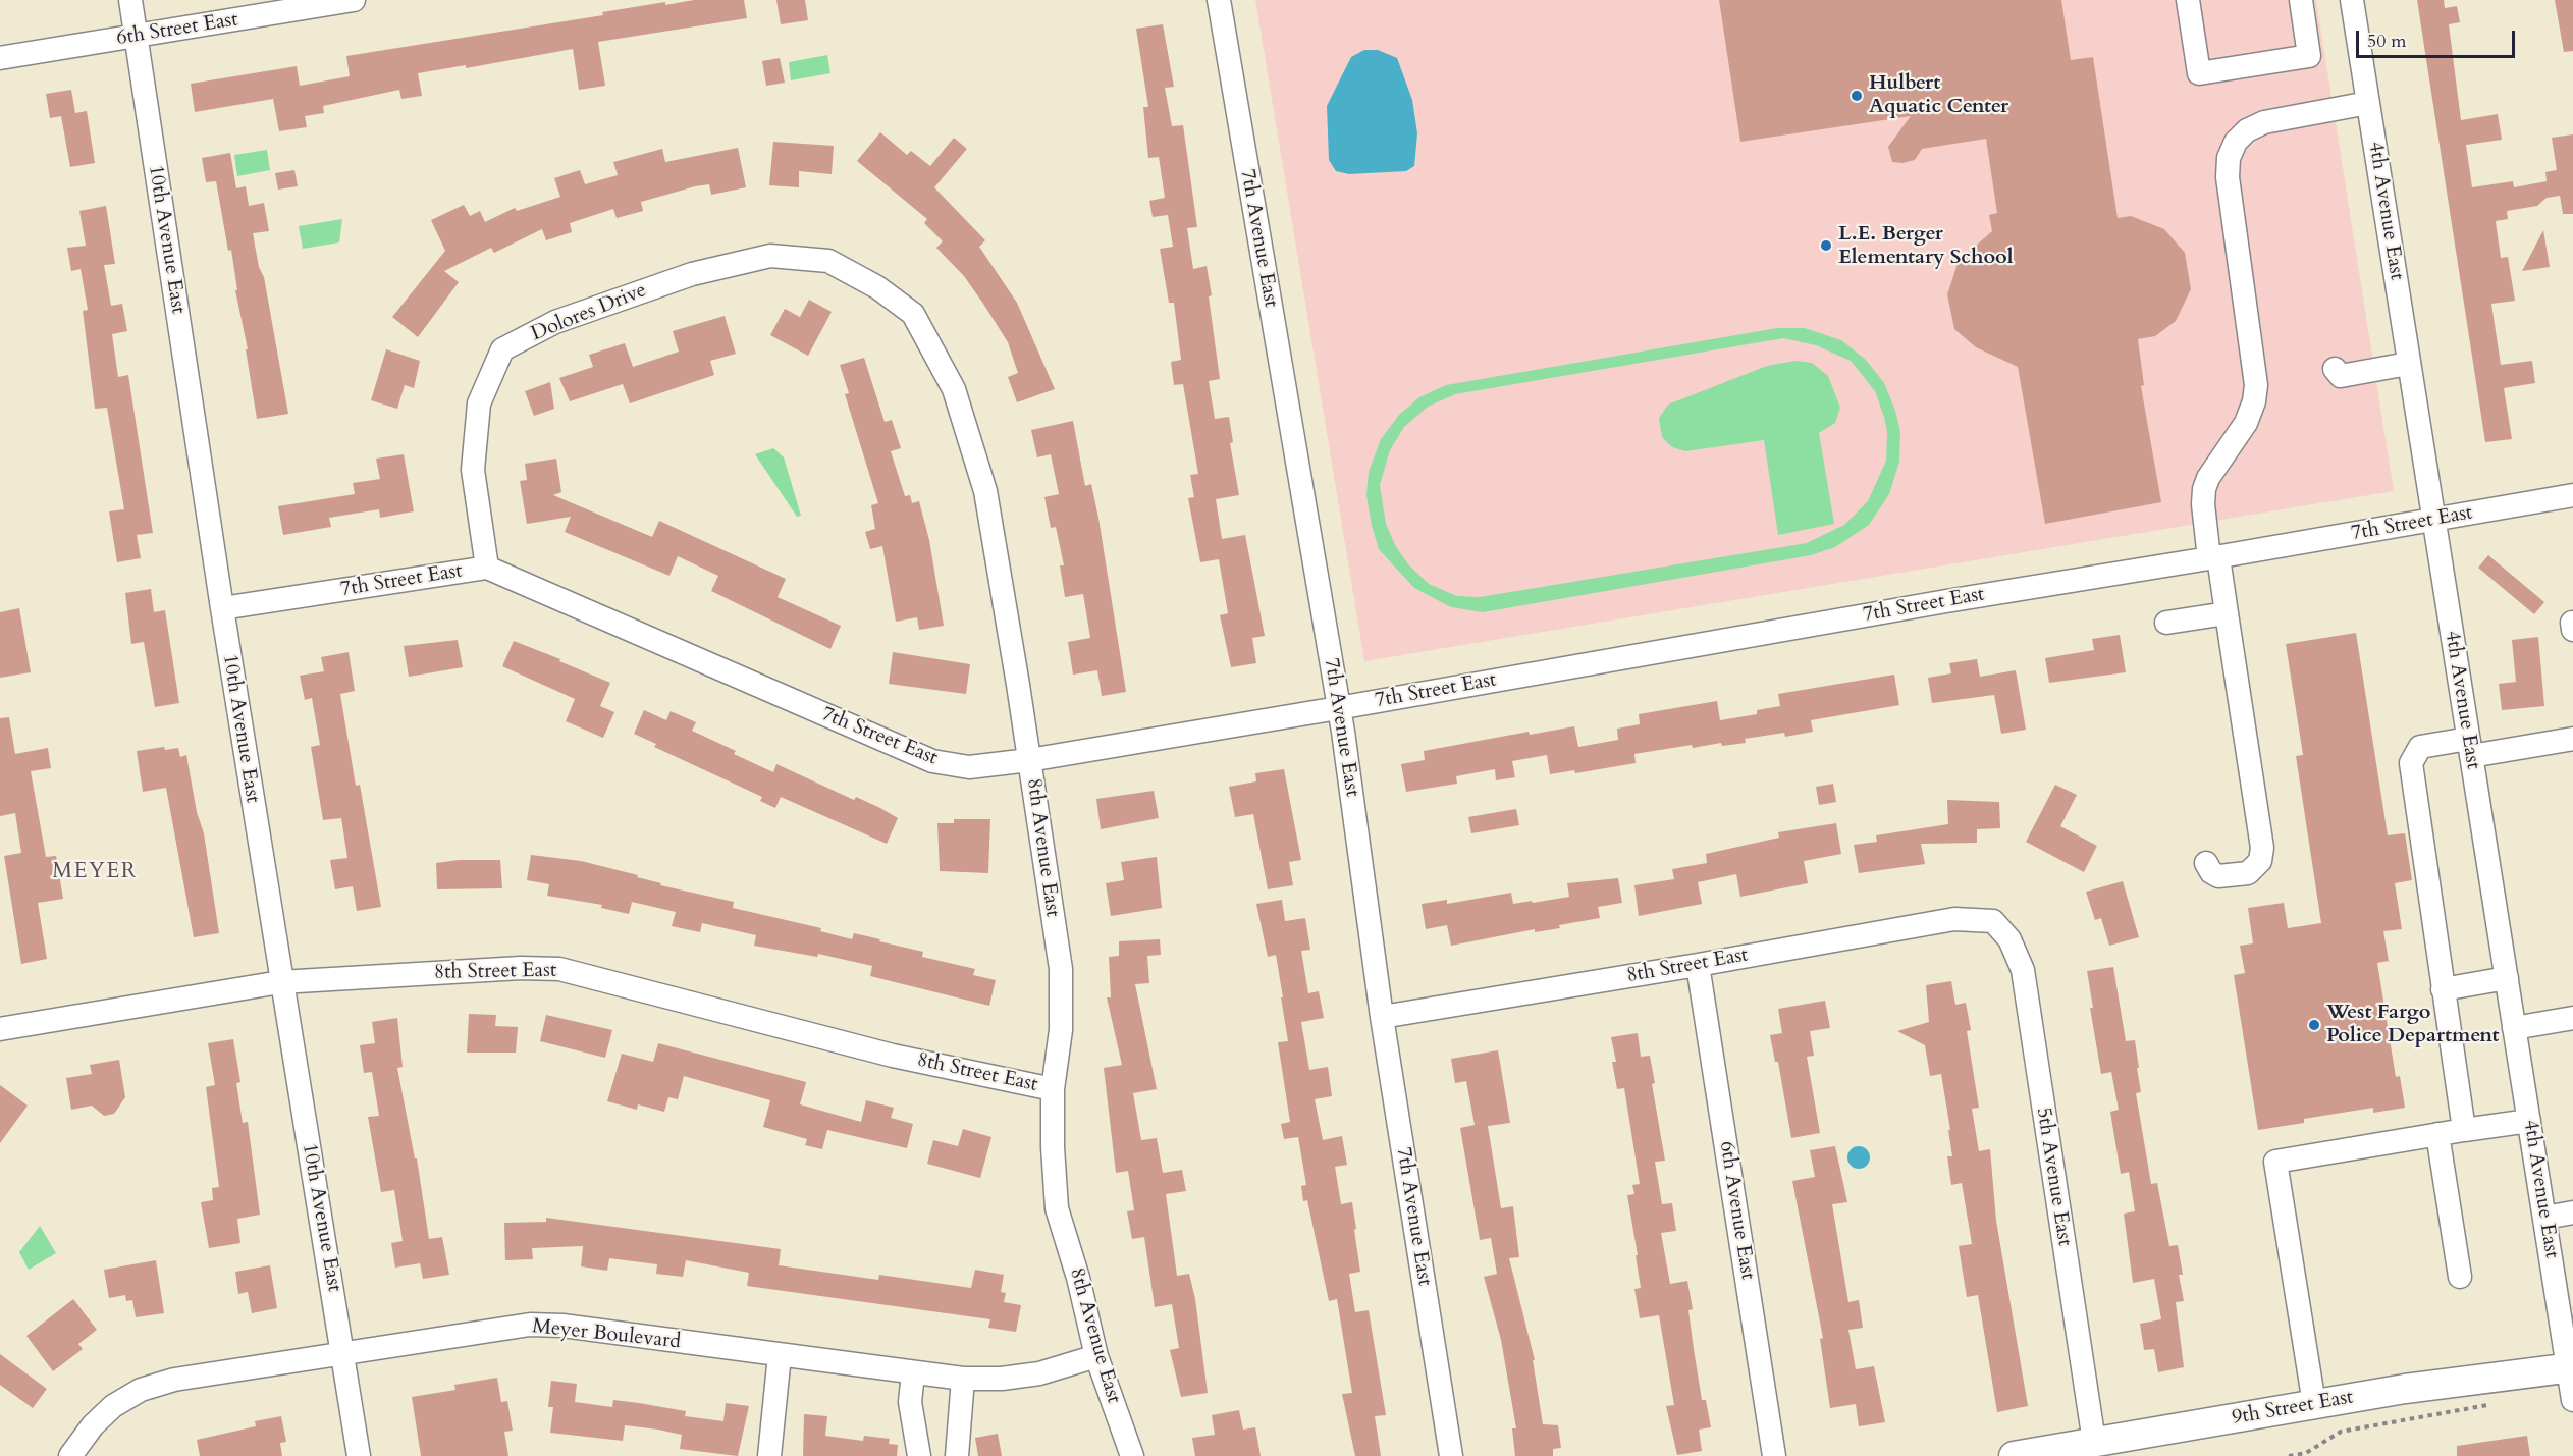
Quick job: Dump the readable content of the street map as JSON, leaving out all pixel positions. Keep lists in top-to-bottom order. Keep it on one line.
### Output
{"streets":{"main road":["9th Street East"],"street":["6th Street East","4th Avenue East","7th Avenue East","10th Avenue East","Dolores Drive","7th Street East","8th Avenue East","8th Street East","5th Avenue East","6th Avenue East","Meyer Boulevard"]},"crossings":[["6th Street East","10th Avenue East"],["4th Avenue East","7th Street East"],["4th Avenue East","9th Street East"],["7th Avenue East","7th Street East"],["7th Avenue East","8th Street East"],["10th Avenue East","7th Street East"],["10th Avenue East","8th Street East"],["10th Avenue East","Meyer Boulevard"],["Dolores Drive","7th Street East"],["Dolores Drive","8th Avenue East"],["7th Street East","8th Avenue East"],["8th Avenue East","8th Street East"],["8th Avenue East","Meyer Boulevard"],["8th Street East","5th Avenue East"],["8th Street East","6th Avenue East"],["5th Avenue East","9th Street East"]],"districts":["MEYER"],"places":["Hulbert Aquatic Center","L.E. Berger Elementary School","West Fargo Police Department"],"scale_bar":"50 m"}
